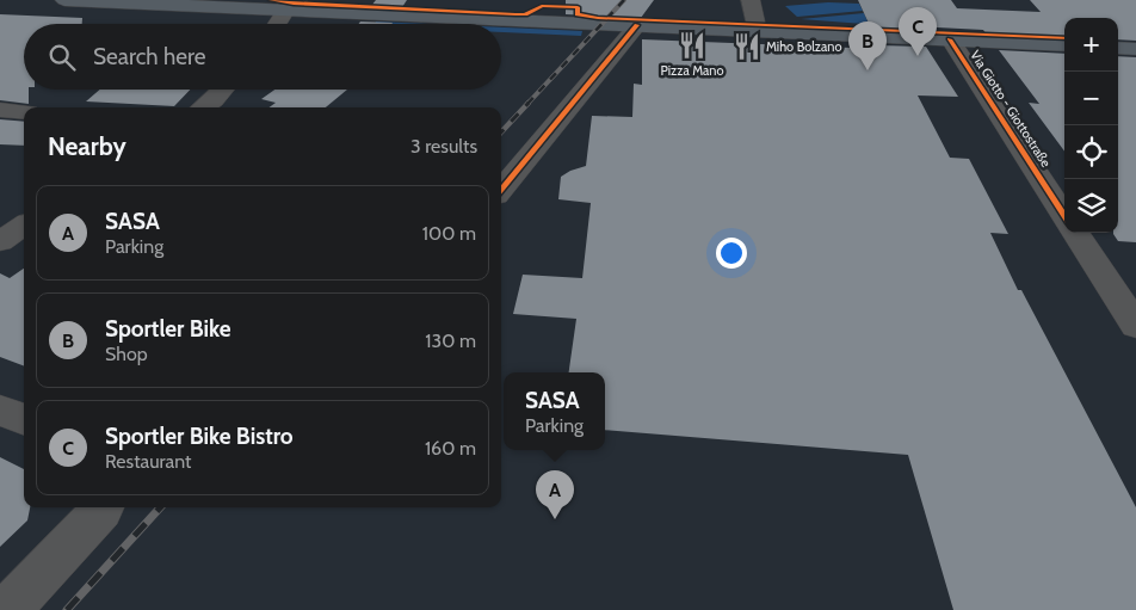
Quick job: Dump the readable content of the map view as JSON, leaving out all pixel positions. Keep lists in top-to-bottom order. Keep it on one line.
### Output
{"streets":{"street":["Via Giotto - Giottostraße"]},"places":{"restaurant":["Pizza Mano","Miho Bolzano"]},"page":{"pins":["C","B","A"],"map_buttons":["+","−"],"search":"Search here","heading":["Nearby","3 results"],"list":[{"mark":"A","name":"SASA","note":"Parking","value":"100 m"},{"mark":"B","name":"Sportler Bike","note":"Shop","value":"130 m"},{"mark":"C","name":"Sportler Bike Bistro","note":"Restaurant","value":"160 m"}],"popup":["SASA","Parking"]}}
